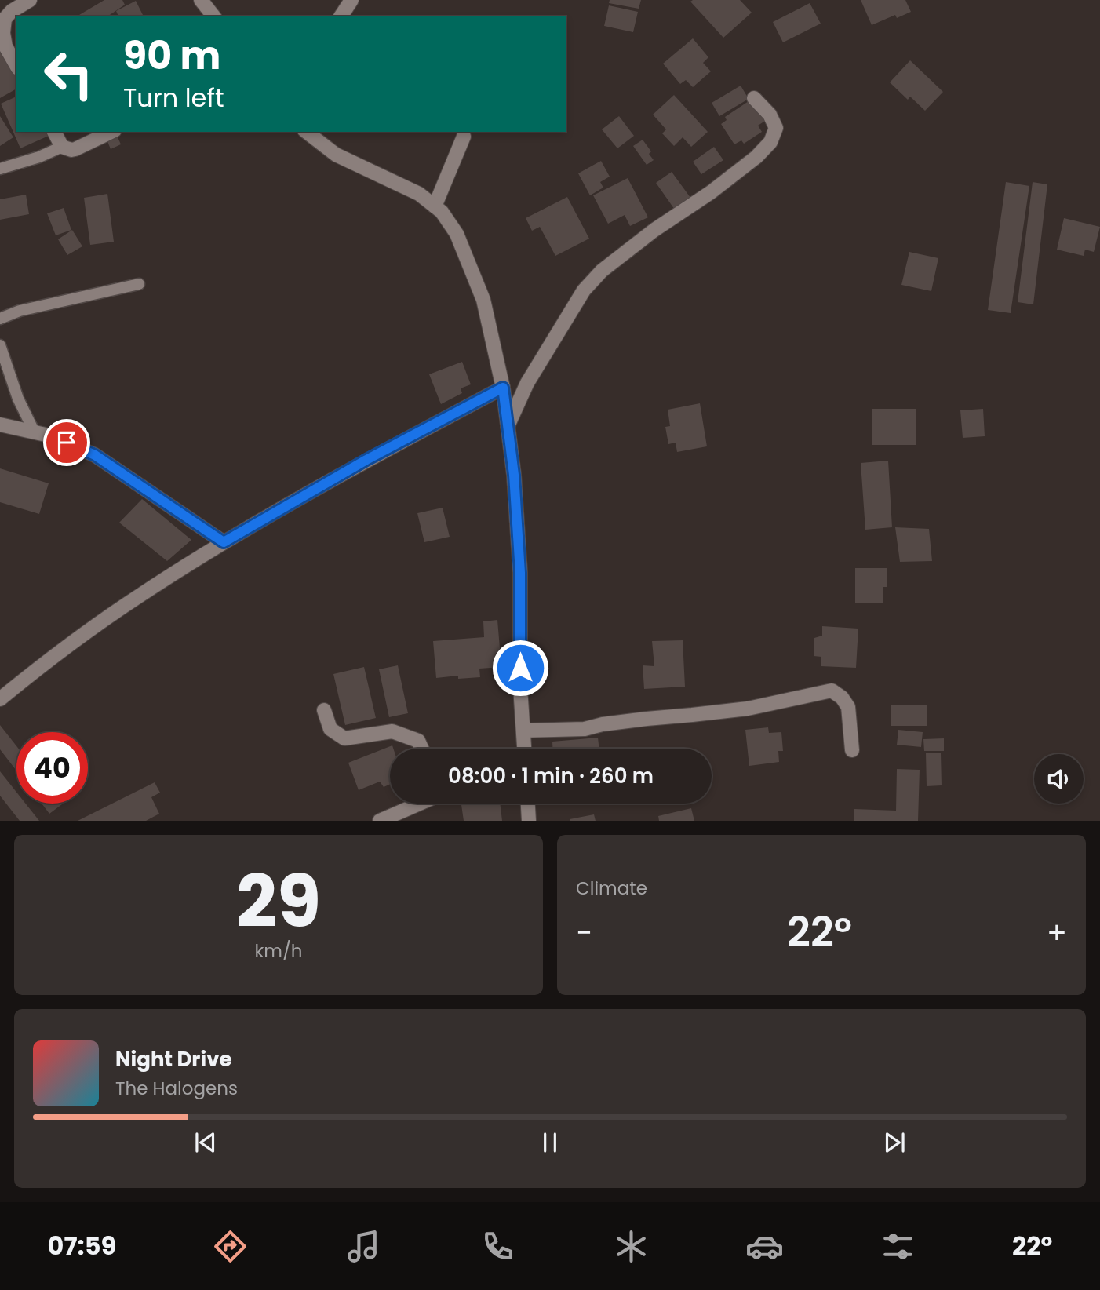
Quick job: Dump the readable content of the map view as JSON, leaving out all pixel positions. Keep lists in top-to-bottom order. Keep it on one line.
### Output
{"page":{"turn":["90 m","Turn left"],"limit":"40","trip":"08:00 · 1 min · 260 m","tile":[["29","km/h"],"Climate"],"heat":["−","22°","+"],"song":["Night Drive","The Halogens"],"tabs":["07:59","22°"]}}
